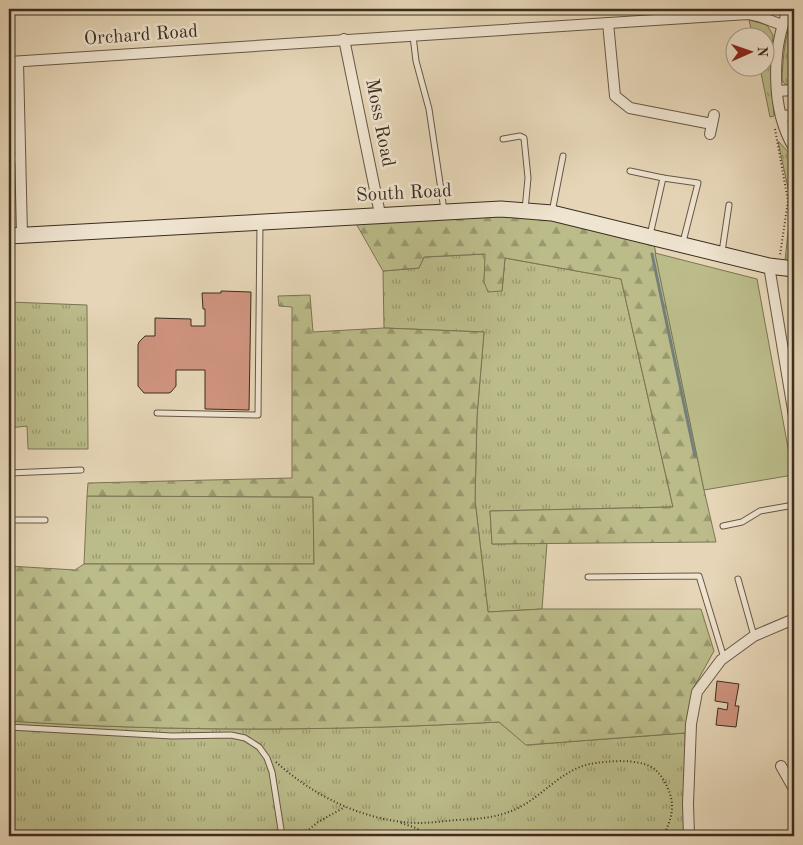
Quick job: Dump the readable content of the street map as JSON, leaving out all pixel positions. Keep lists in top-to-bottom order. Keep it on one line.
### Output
{"streets":{"main road":["South Road"],"street":["Orchard Road","Moss Road"]},"crossings":[["Orchard Road","Moss Road"],["Moss Road","South Road"]],"north":"right"}
